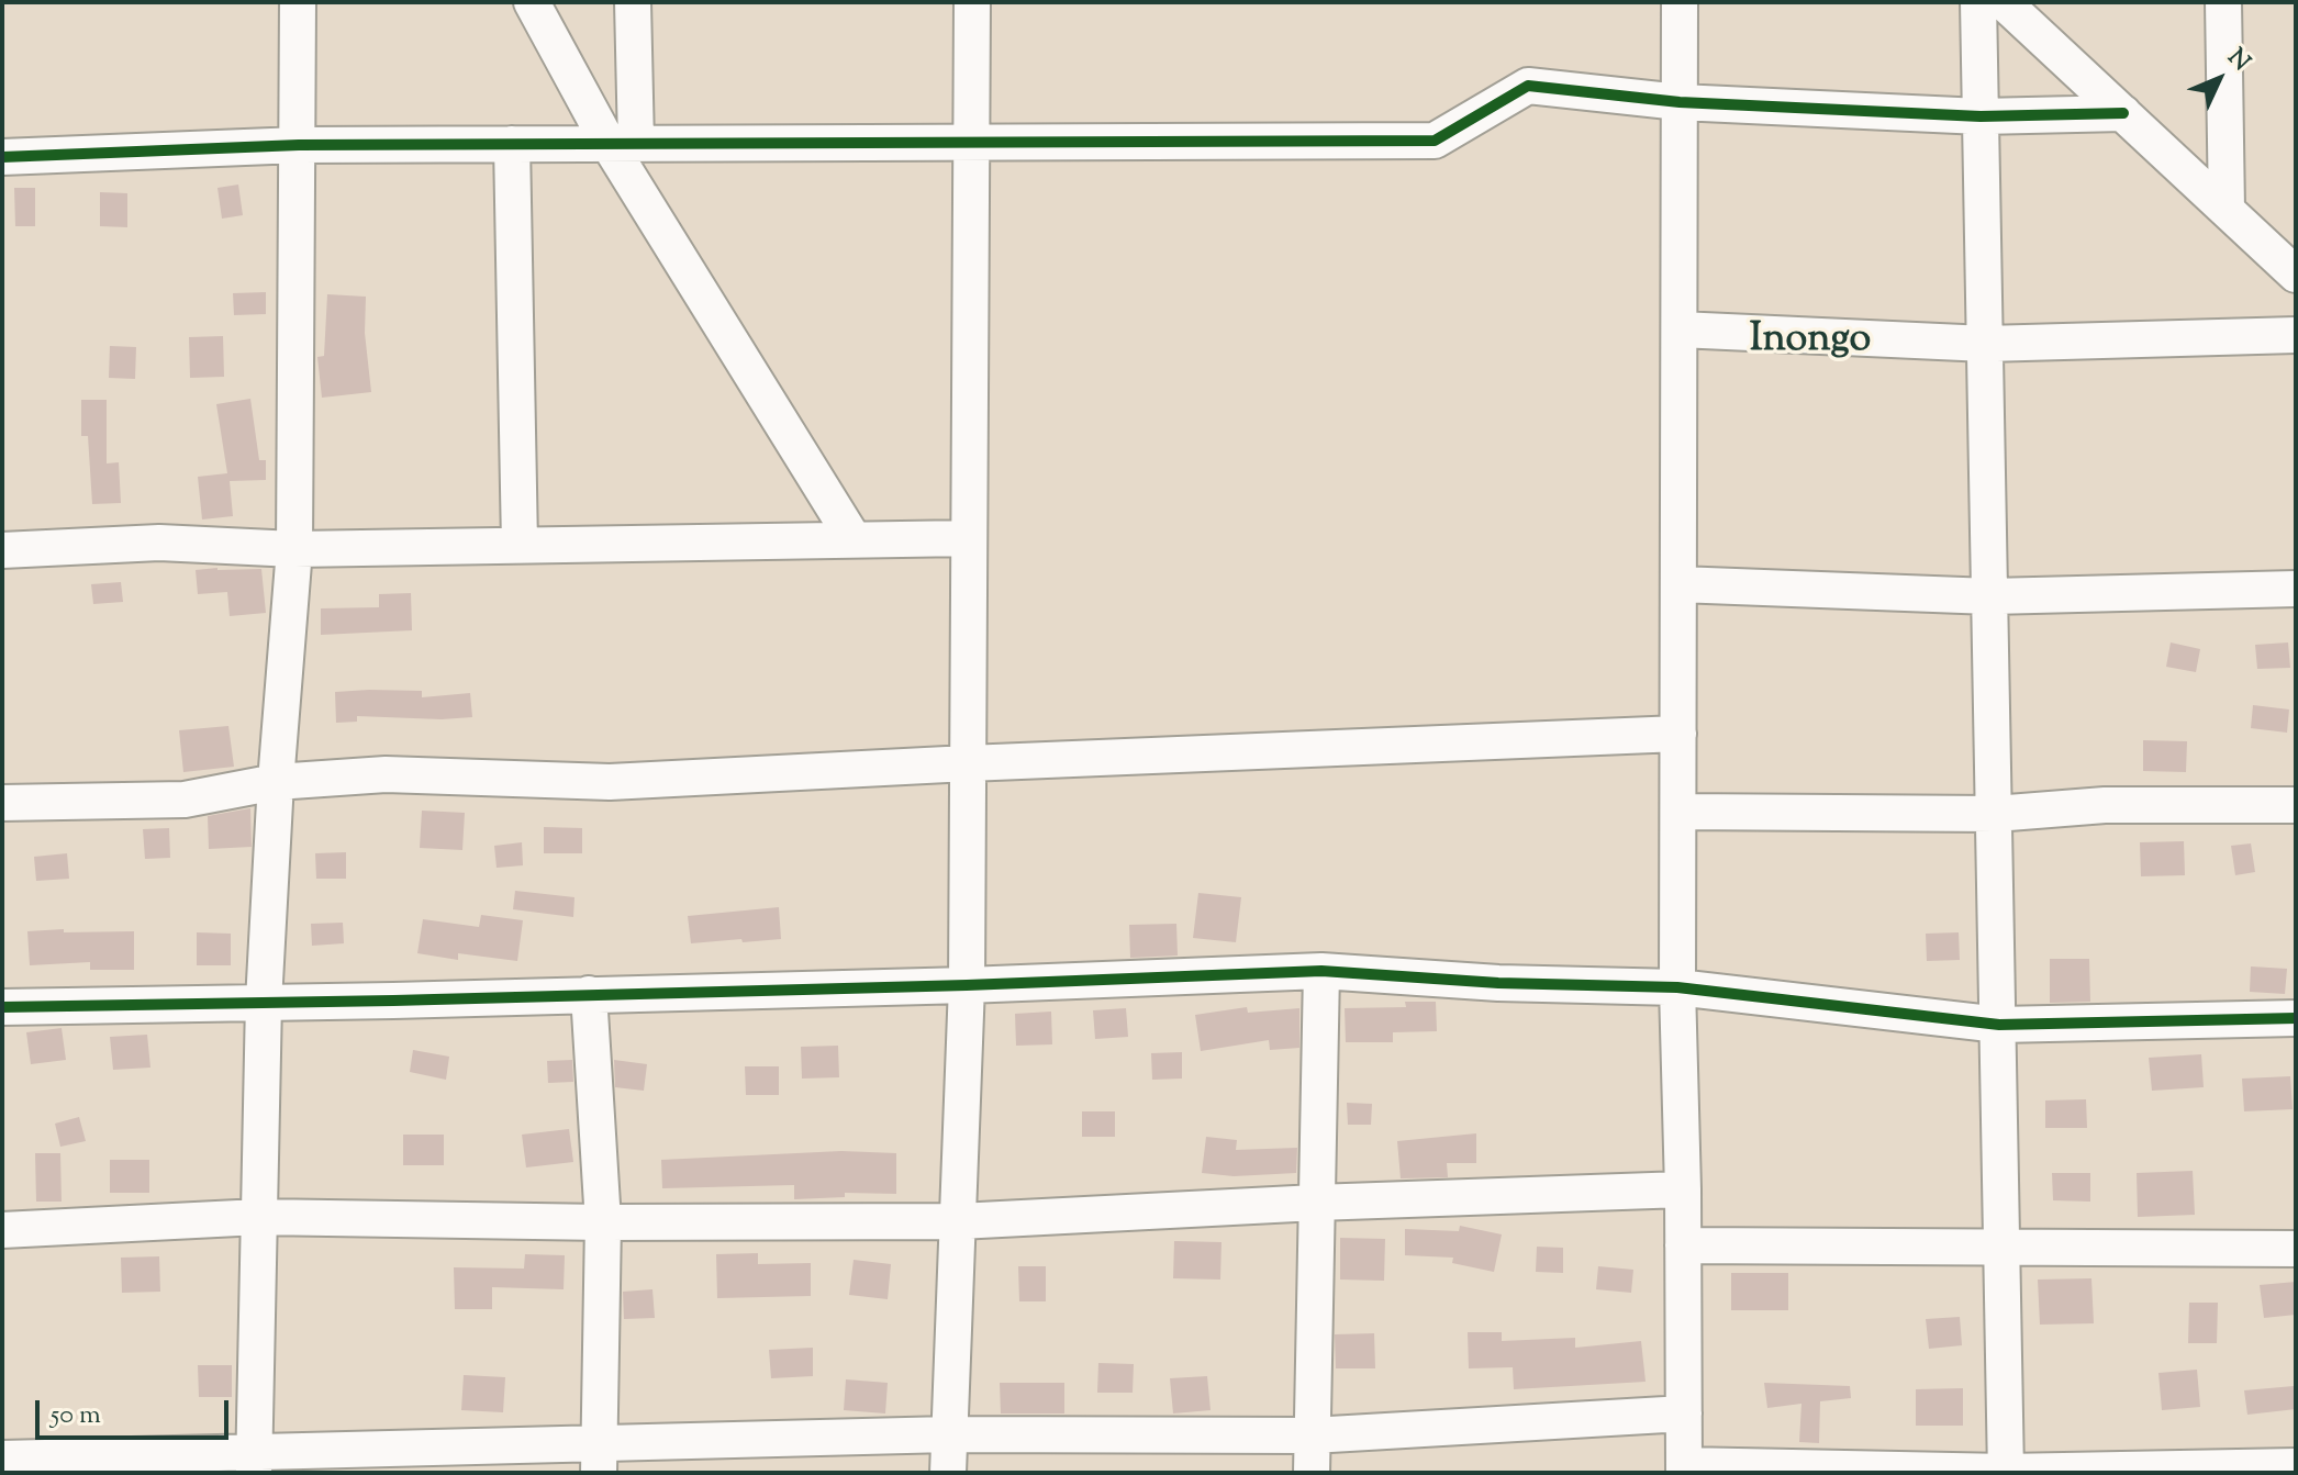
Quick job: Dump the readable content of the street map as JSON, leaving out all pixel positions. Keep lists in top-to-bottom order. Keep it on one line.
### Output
{"districts":["Inongo"],"scale_bar":"50 m","north":"top right"}
